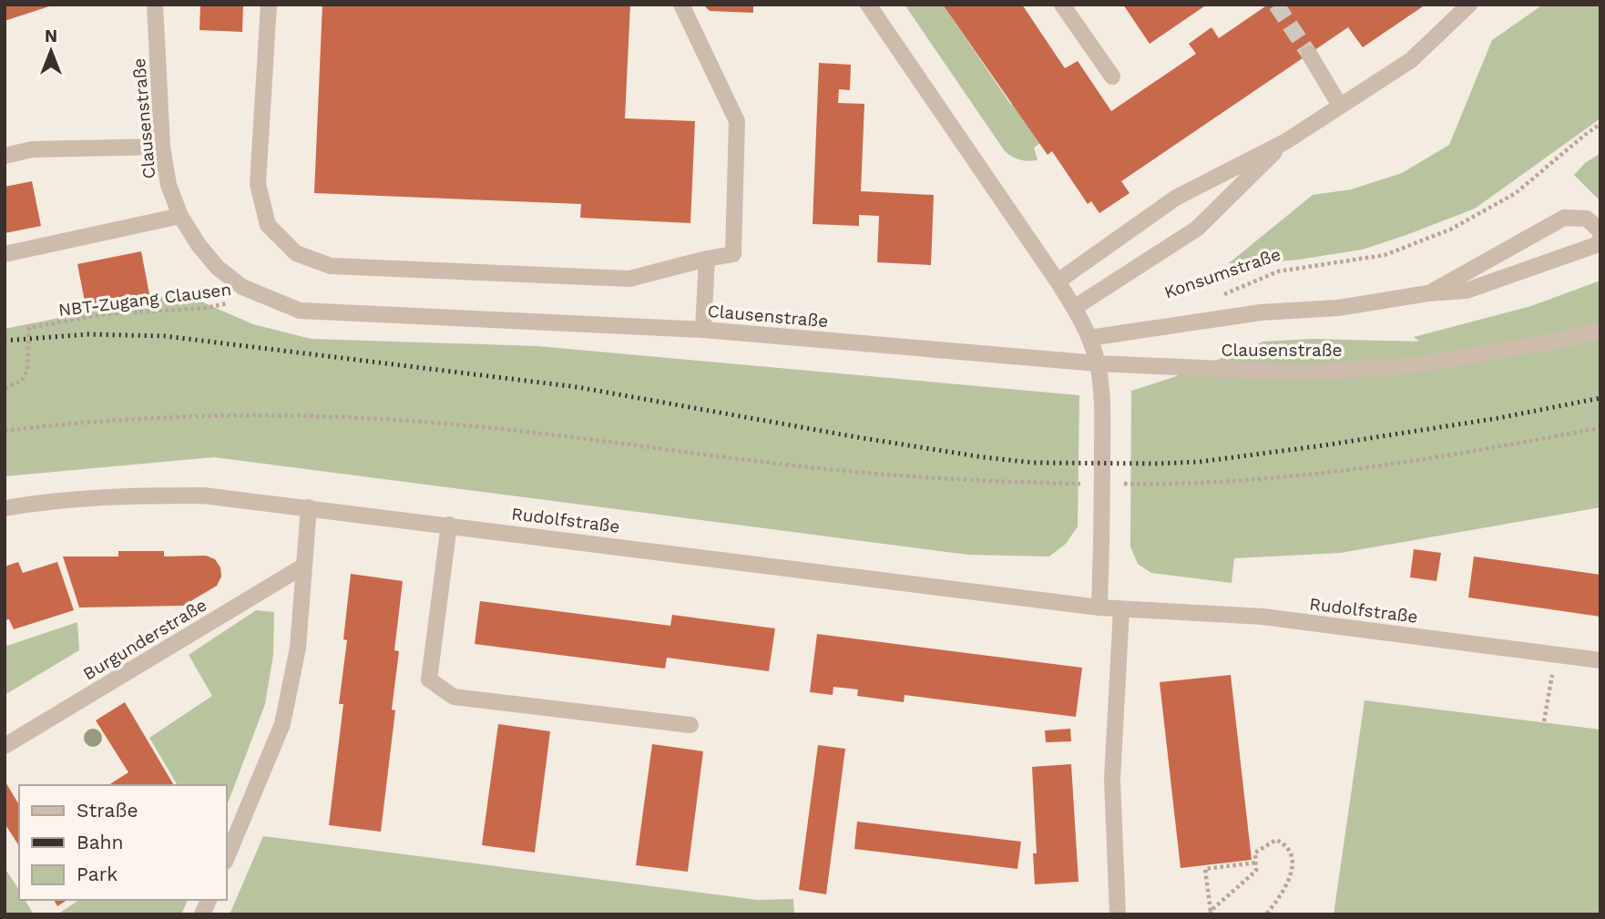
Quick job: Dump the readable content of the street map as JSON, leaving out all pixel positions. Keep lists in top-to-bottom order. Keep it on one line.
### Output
{"streets":{"street":["Clausenstraße","Rudolfstraße","Burgunderstraße"],"path":["Konsumstraße","NBT-Zugang Clausen"]},"crossings":[["Clausenstraße","NBT-Zugang Clausen"]],"legend":["Straße","Bahn","Park"],"north":"top"}
